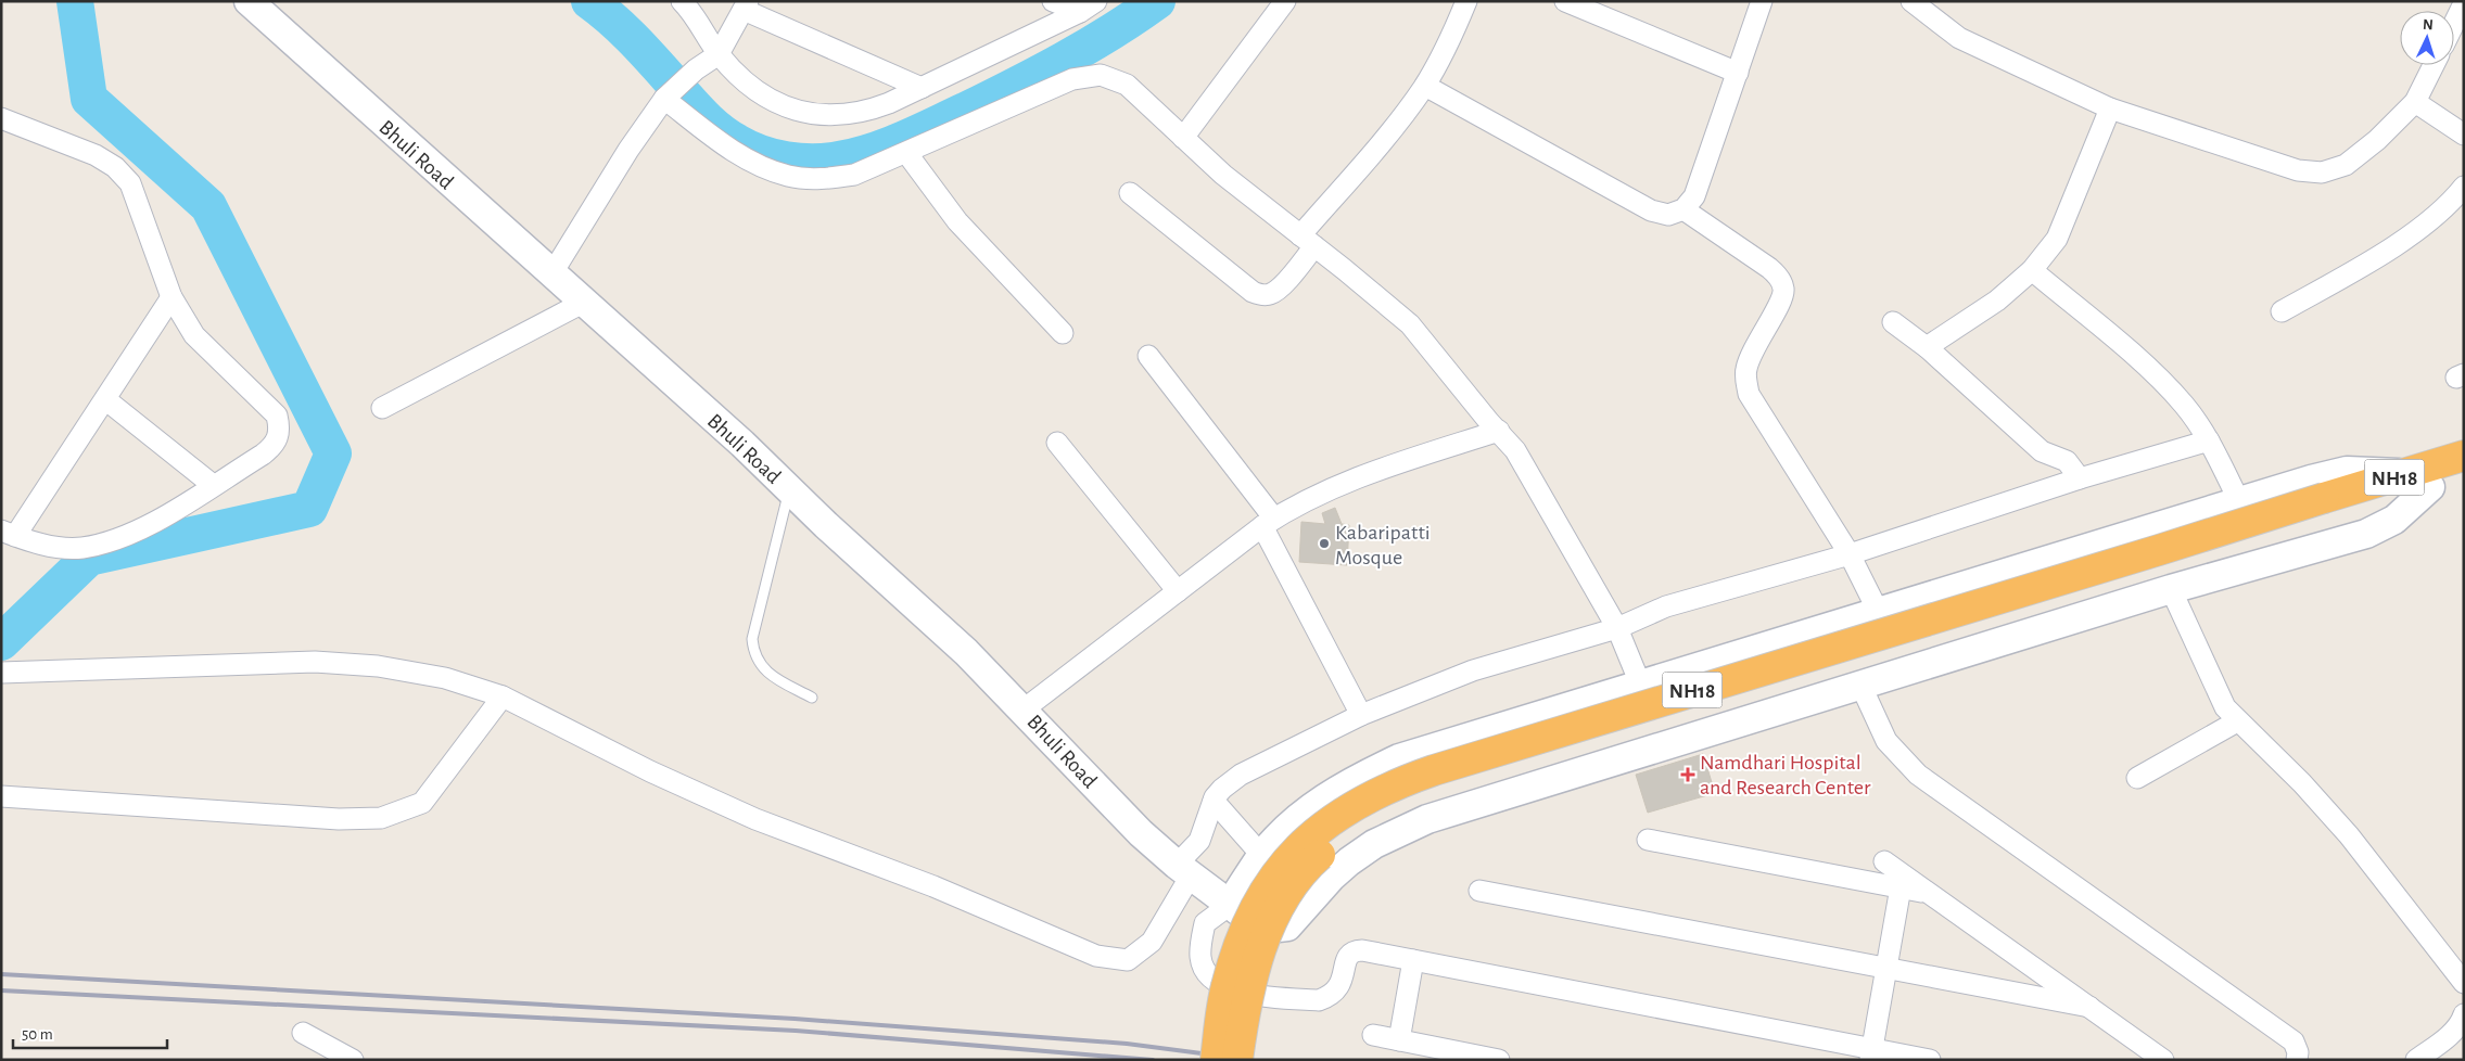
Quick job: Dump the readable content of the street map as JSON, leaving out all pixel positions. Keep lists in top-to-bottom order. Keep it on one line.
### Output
{"streets":{"highway":["NH18"],"main road":["Bhuli Road"]},"crossings":[["Bhuli Road","NH18"]],"places":{"other":["Kabaripatti Mosque"],"health":["Namdhari Hospital and Research Center"]},"scale_bar":"50 m","north":"top"}
